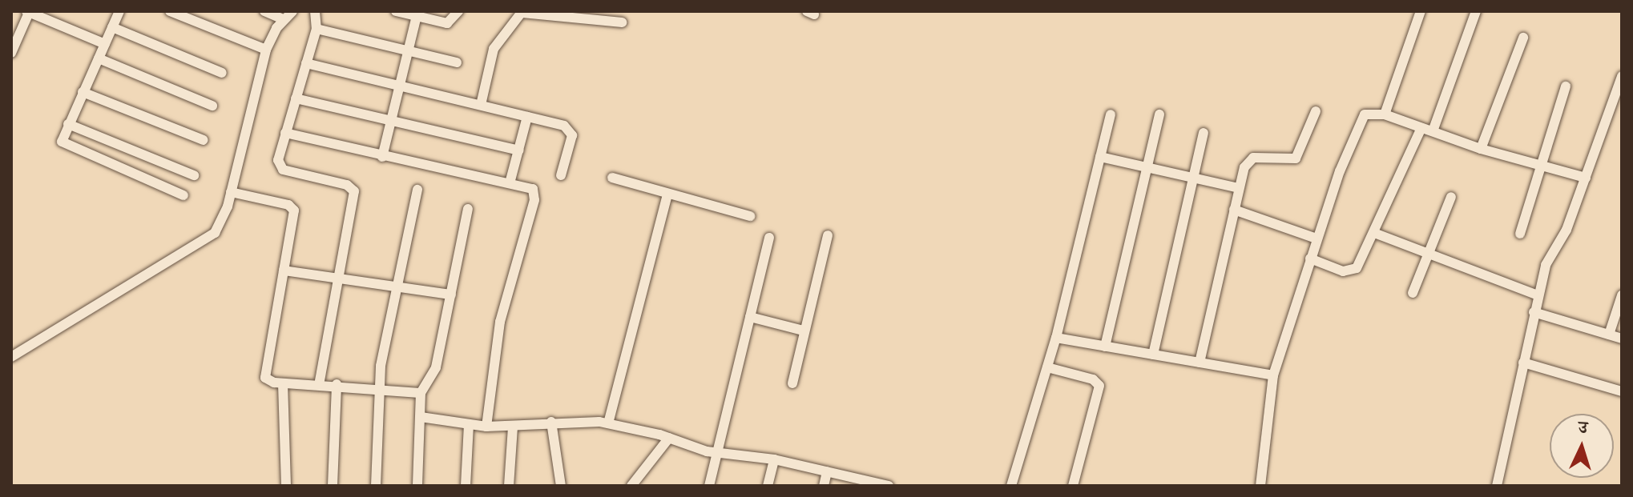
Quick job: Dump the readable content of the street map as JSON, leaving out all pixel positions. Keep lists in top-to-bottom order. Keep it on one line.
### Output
{"north":"top"}
